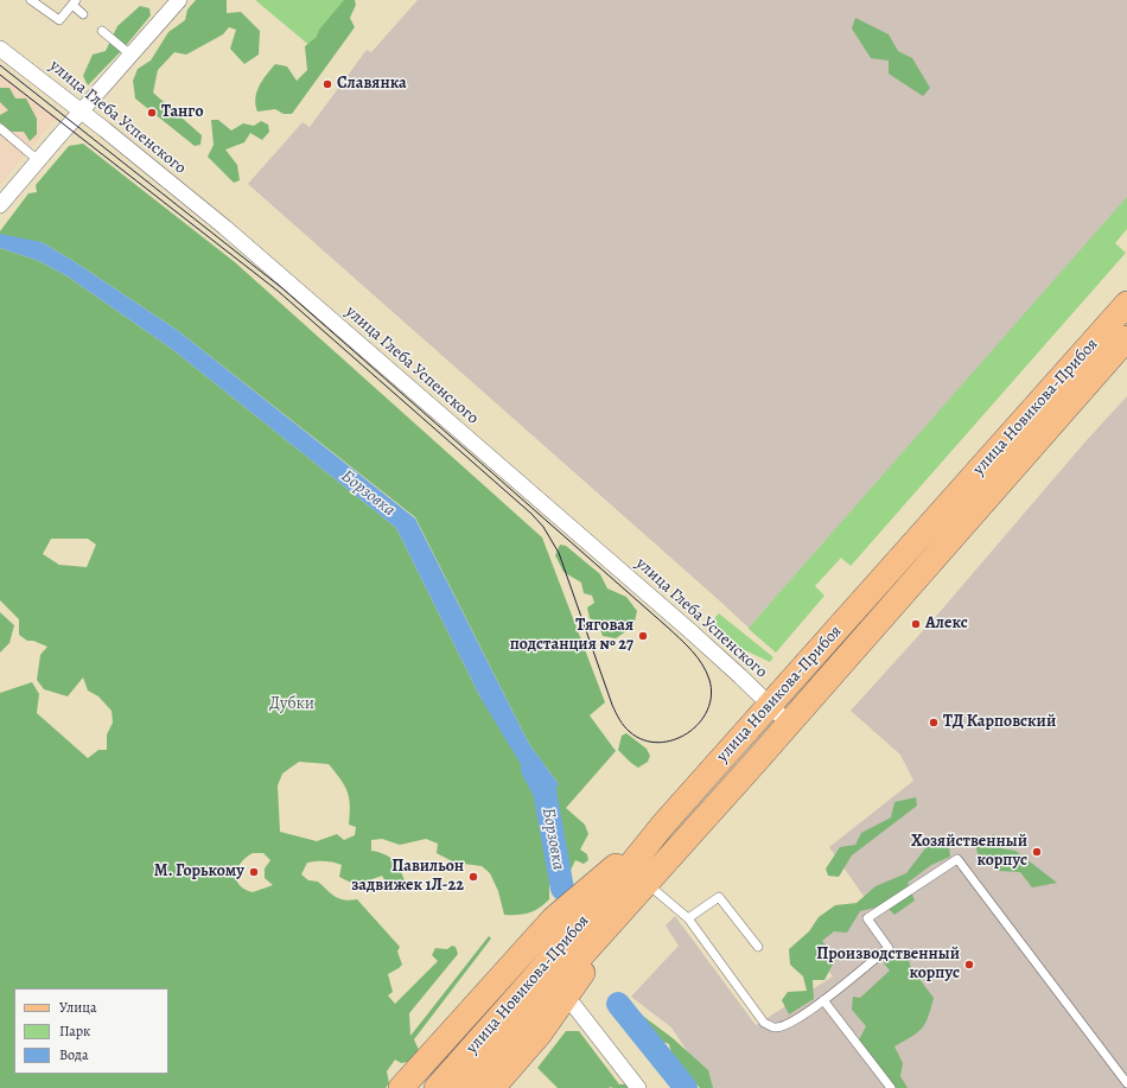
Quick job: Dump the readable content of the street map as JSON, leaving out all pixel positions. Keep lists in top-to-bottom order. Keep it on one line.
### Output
{"streets":{"main road":["улица Новикова-Прибоя"],"street":["улица Глеба Успенского"]},"crossings":[["улица Глеба Успенского","улица Новикова-Прибоя"]],"water":["Борзовка"],"parks":["Дубки"],"places":["Славянка","Танго","Алекс","Тяговая подстанция № 27","ТД Карповский","Хозяйственный корпус","М. Горькому","Павильон задвижек 1Л-22","Производственный корпус"],"legend":["Улица","Парк","Вода"]}
